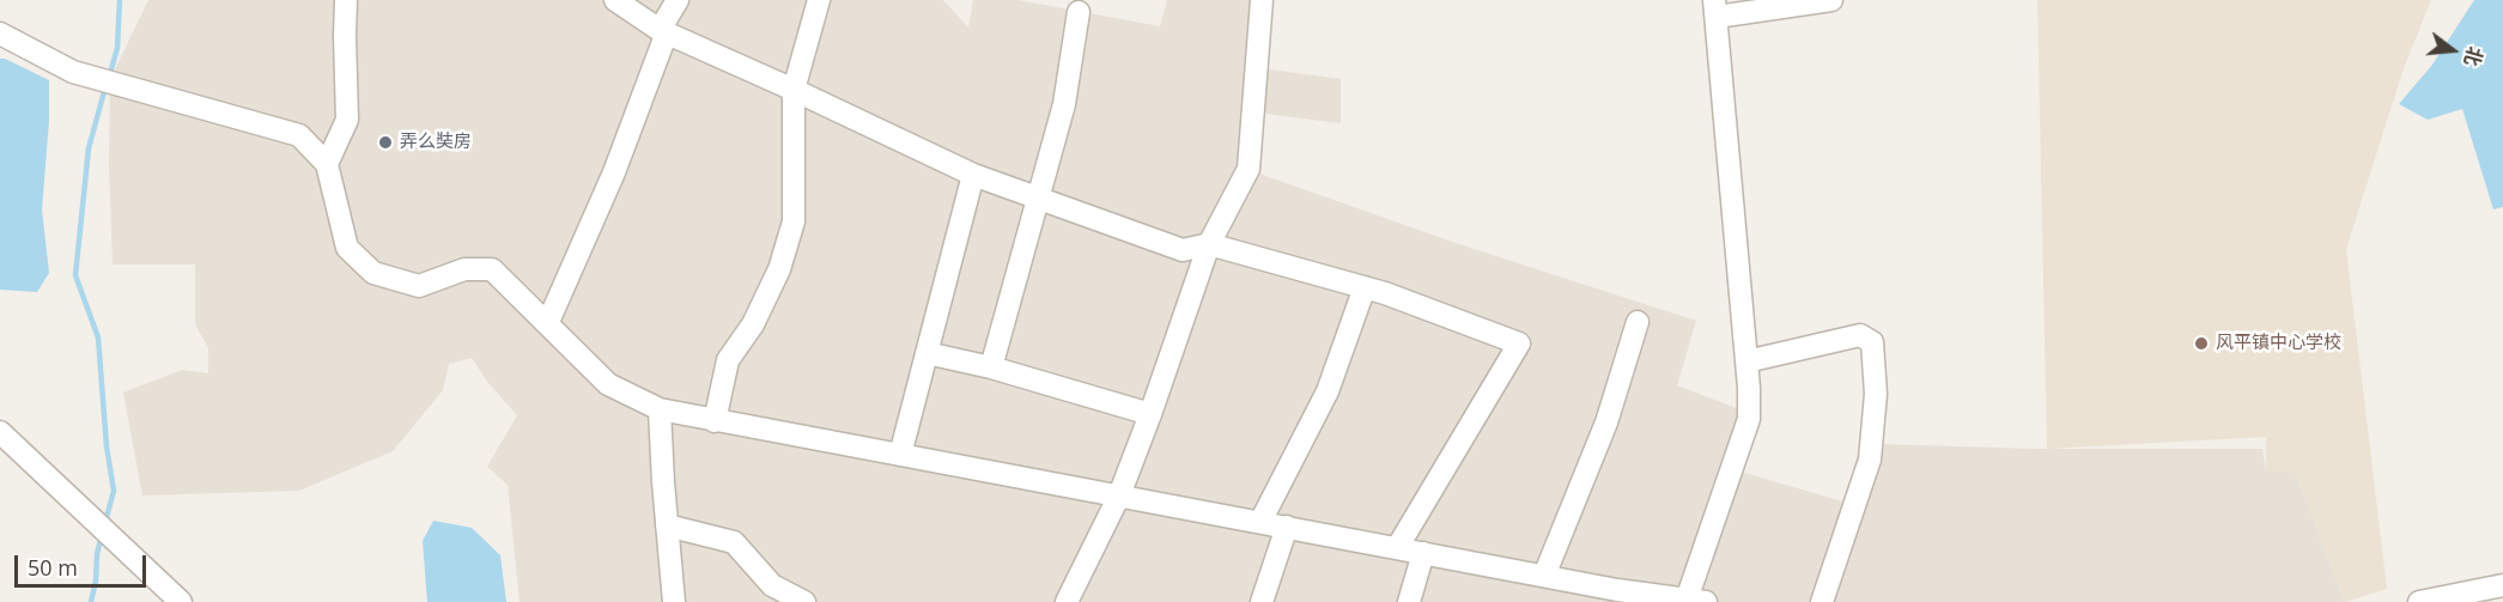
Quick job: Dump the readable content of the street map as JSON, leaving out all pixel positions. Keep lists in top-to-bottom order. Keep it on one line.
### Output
{"places":["弄么奘房","风平镇中心学校"],"scale_bar":"50 m","north":"right"}
